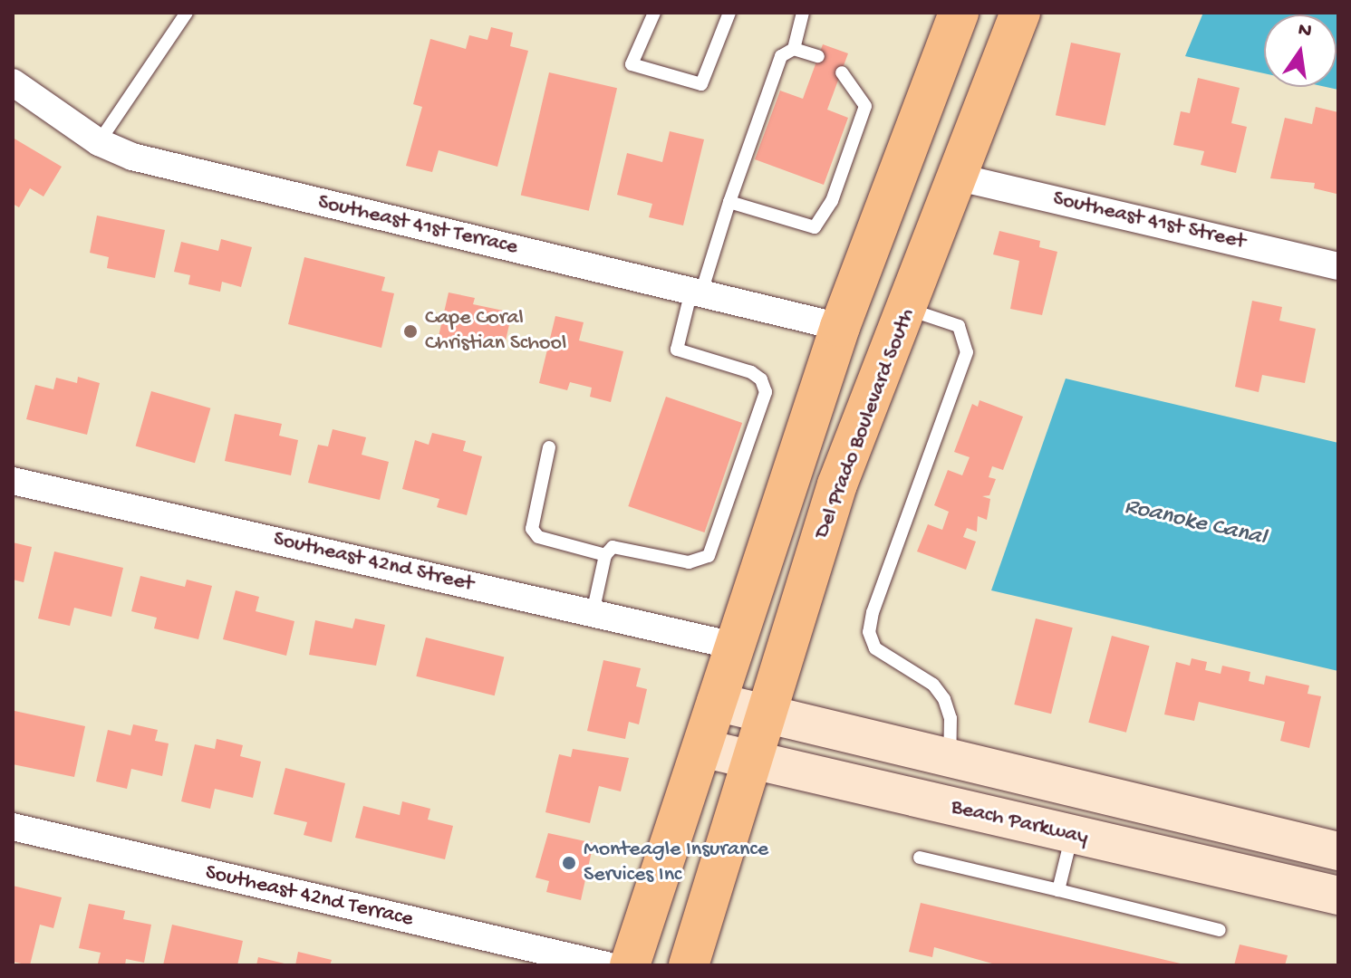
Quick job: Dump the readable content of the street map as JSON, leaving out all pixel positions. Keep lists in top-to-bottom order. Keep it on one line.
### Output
{"streets":{"main road":["Del Prado Boulevard South"],"street":["Southeast 41st Street","Southeast 41st Terrace","Southeast 42nd Street","Beach Parkway","Southeast 42nd Terrace"]},"crossings":[["Southeast 41st Street","Del Prado Boulevard South"],["Del Prado Boulevard South","Beach Parkway"]],"water":["Roanoke Canal"],"places":["Cape Coral Christian School","Monteagle Insurance Services Inc"],"north":"top"}
